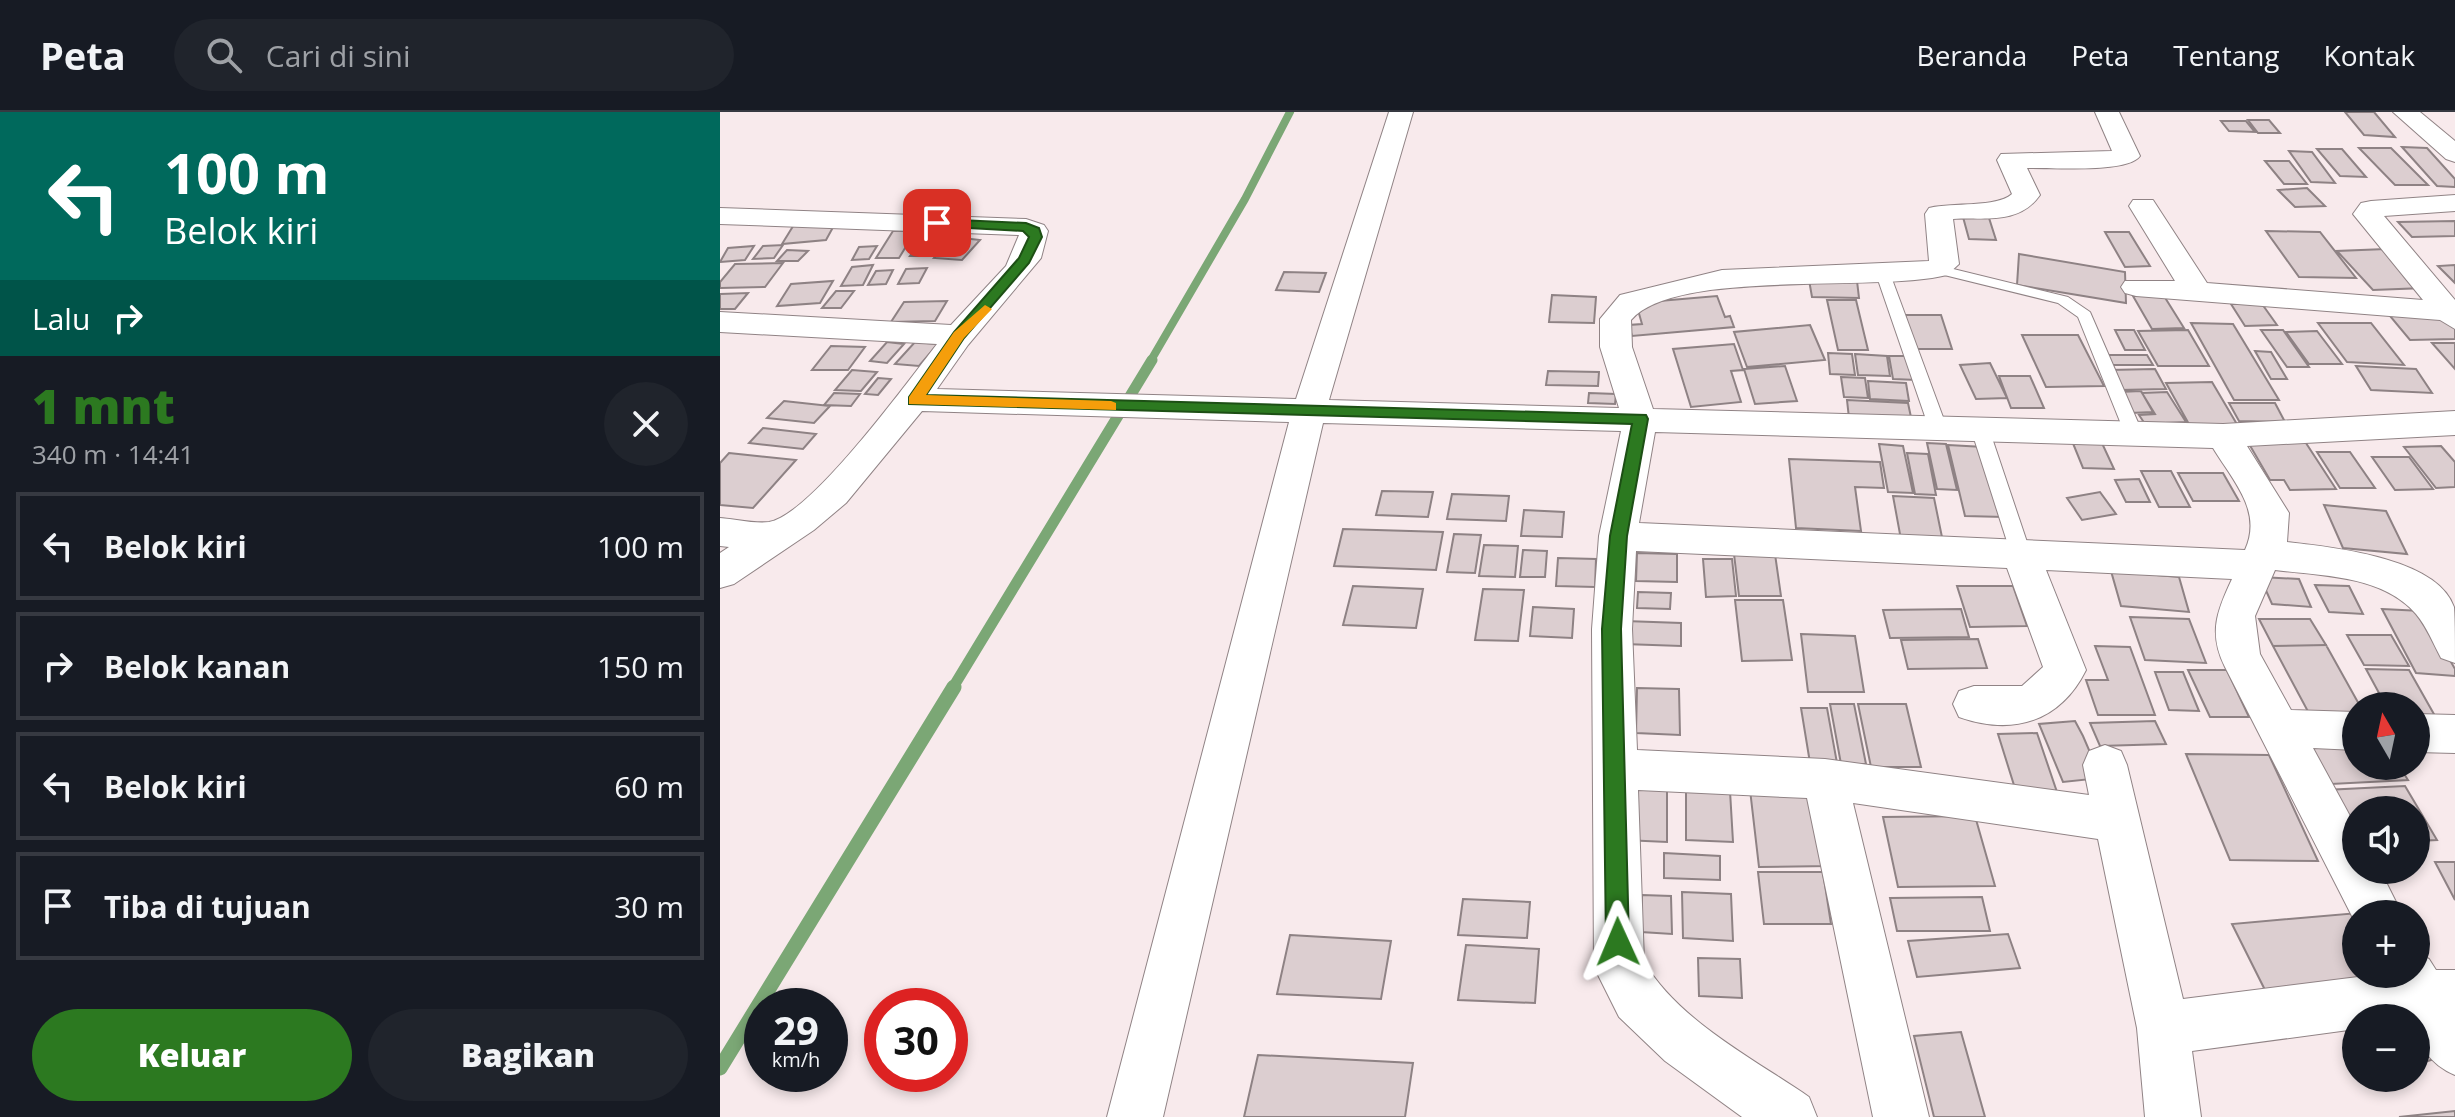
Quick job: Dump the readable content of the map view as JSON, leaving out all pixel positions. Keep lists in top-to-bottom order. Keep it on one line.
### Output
{"north":"top","page":{"header":"Peta","search":"Cari di sini","nav":["Beranda","Peta","Tentang","Kontak"],"turn":["100 m","Belok kiri"],"then":"Lalu","heading":["1 mnt","340 m · 14:41"],"list":[{"name":"Belok kiri","value":"100 m"},{"name":"Belok kanan","value":"150 m"},{"name":"Belok kiri","value":"60 m"},{"name":"Tiba di tujuan","value":"30 m"}],"map_buttons":["+","−"],"speed":"29 km/h","limit":"30","buttons":["Keluar","Bagikan"]}}
